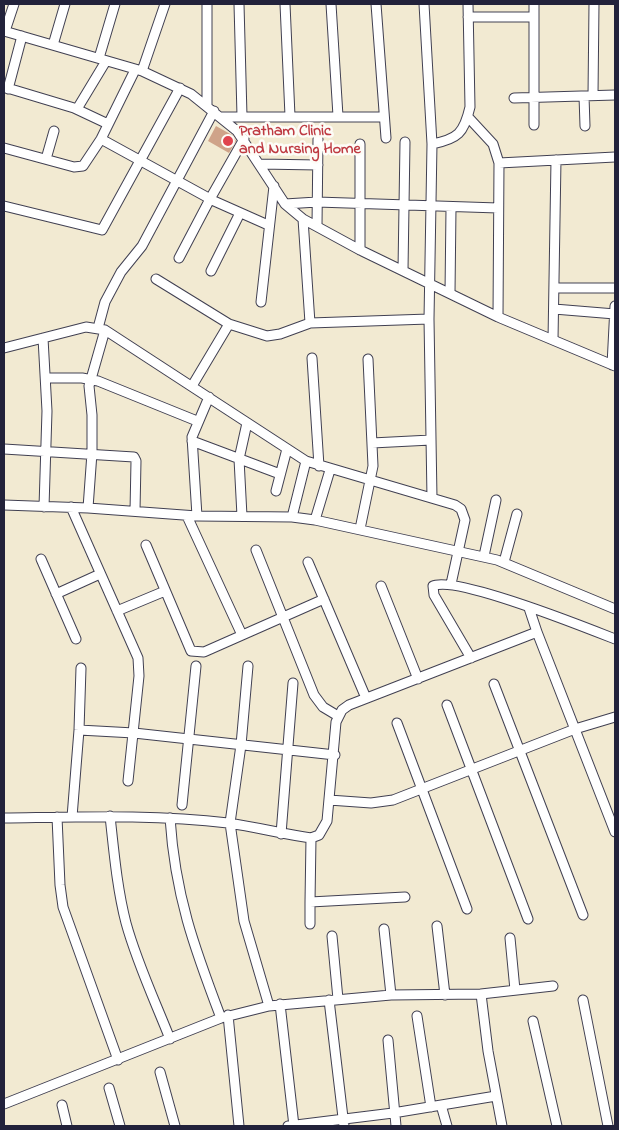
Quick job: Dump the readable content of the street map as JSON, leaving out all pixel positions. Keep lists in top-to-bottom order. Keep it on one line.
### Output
{"places":["Pratham Clinic and Nursing Home"]}
